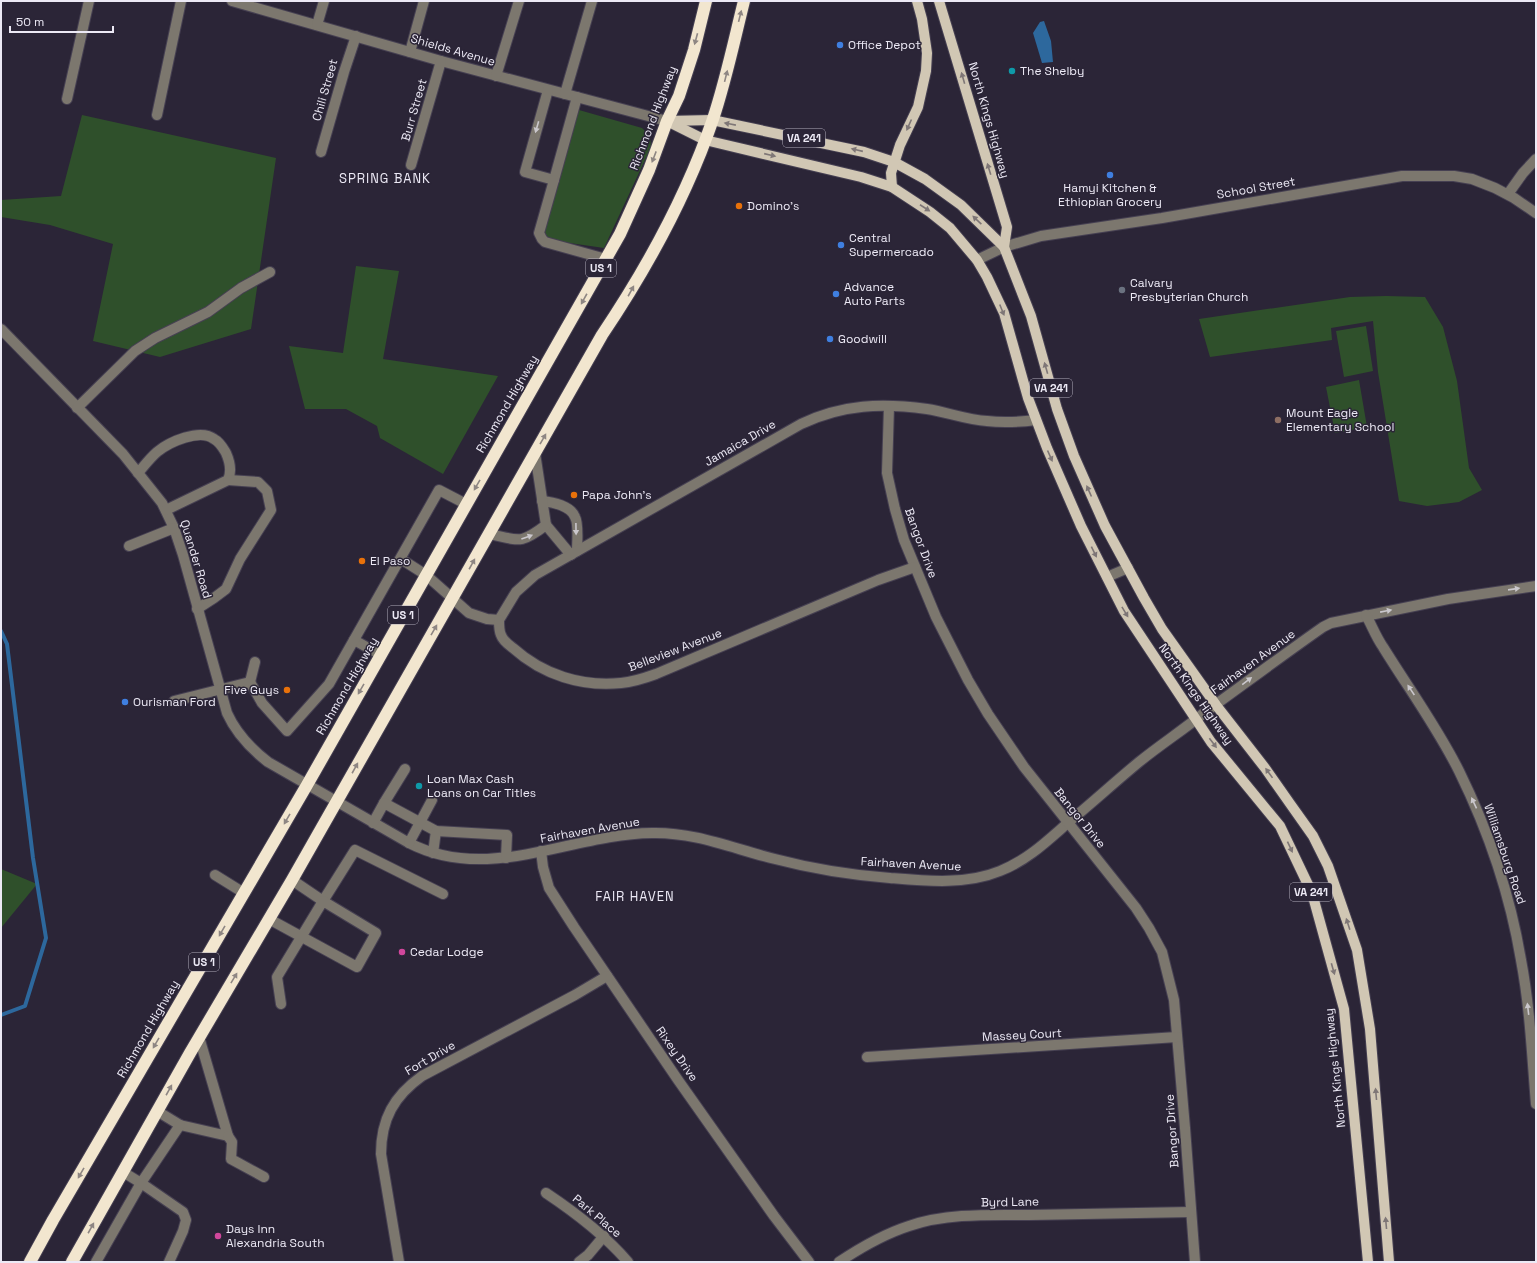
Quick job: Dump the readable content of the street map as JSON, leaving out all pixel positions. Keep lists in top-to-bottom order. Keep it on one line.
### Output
{"streets":{"highway":["Richmond Highway","US 1"],"main road":["North Kings Highway","VA 241"],"street":["Shields Avenue","Chili Street","Burr Street","School Street","Jamaica Drive","Bangor Drive","Quander Road","Belleview Avenue","Fairhaven Avenue","Williamsburg Road","Massey Court","Rixey Drive","Fort Drive","Byrd Lane","Park Place"]},"crossings":[["Shields Avenue","Chili Street"],["Shields Avenue","Burr Street"],["Shields Avenue","Richmond Highway"],["Shields Avenue","North Kings Highway"],["Richmond Highway","North Kings Highway"],["Richmond Highway","Quander Road"],["North Kings Highway","School Street"],["North Kings Highway","US 1"],["North Kings Highway","Jamaica Drive"],["North Kings Highway","Fairhaven Avenue"],["US 1","Quander Road"],["US 1","Fairhaven Avenue"],["Jamaica Drive","Bangor Drive"],["Jamaica Drive","Belleview Avenue"],["Bangor Drive","Belleview Avenue"],["Bangor Drive","Fairhaven Avenue"],["Bangor Drive","Massey Court"],["Bangor Drive","Byrd Lane"],["Quander Road","Fairhaven Avenue"],["Fairhaven Avenue","Williamsburg Road"],["Fairhaven Avenue","Rixey Drive"],["Rixey Drive","Fort Drive"]],"one_way":["Williamsburg Road"],"districts":["SPRING BANK","FAIR HAVEN"],"places":["Office Depot","The Shelby","Hamyi Kitchen & Ethiopian Grocery","Domino's","Central Supermercado","Calvary Presbyterian Church","Advance Auto Parts","Goodwill","Mount Eagle Elementary School","Papa John's","El Paso","Five Guys","Ourisman Ford","Loan Max Cash Loans on Car Titles","Cedar Lodge","Days Inn Alexandria South"],"scale_bar":"50 m"}
